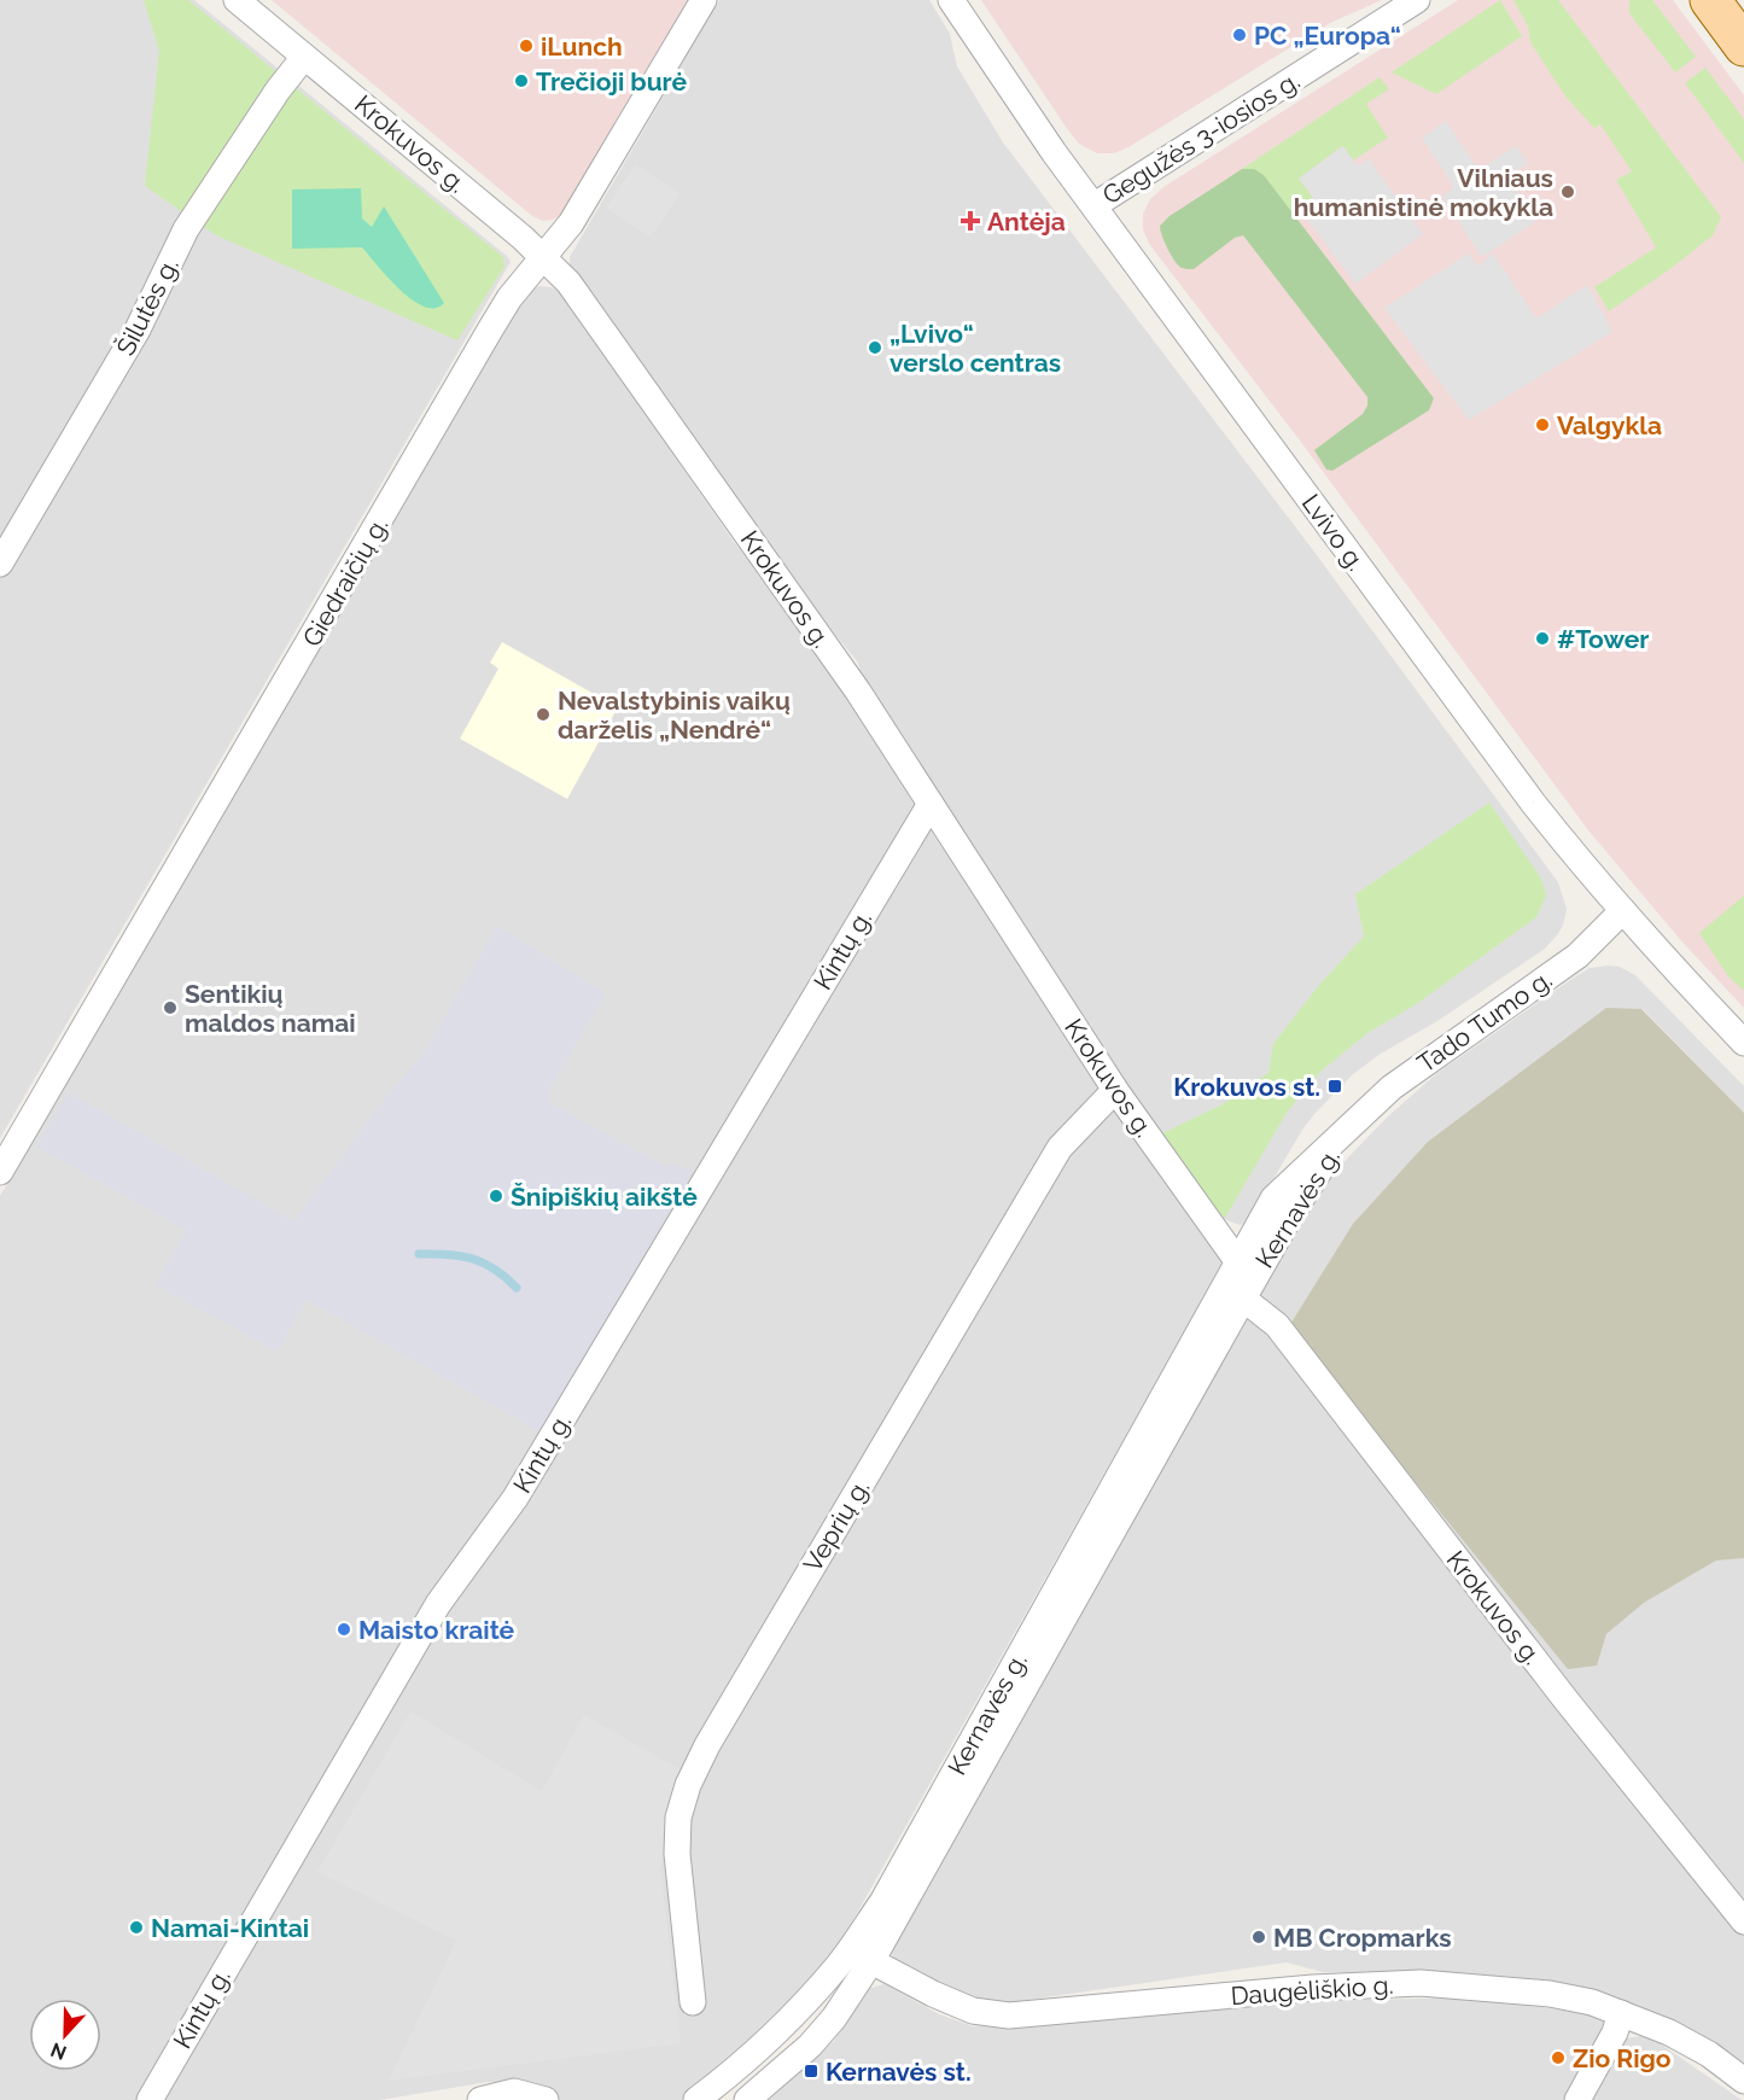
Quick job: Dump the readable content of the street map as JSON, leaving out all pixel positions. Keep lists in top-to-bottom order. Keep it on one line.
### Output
{"streets":{"street":["Gegužės 3-iosios g.","Krokuvos g.","Šilutės g.","Lvivo g.","Giedraičių g.","Kintų g.","Tado Tumo g.","Kernavės g.","Veprių g.","Daugėliškio g."]},"crossings":[["Gegužės 3-iosios g.","Lvivo g."],["Krokuvos g.","Šilutės g."],["Krokuvos g.","Giedraičių g."],["Krokuvos g.","Kintų g."],["Krokuvos g.","Kernavės g."],["Krokuvos g.","Veprių g."],["Lvivo g.","Tado Tumo g."],["Tado Tumo g.","Kernavės g."],["Kernavės g.","Daugėliškio g."]],"places":{"other":["PC „Europa“","iLunch","Trečioji burė","Vilniaus humanistinė mokykla","„Lvivo“ verslo centras","Valgykla","#Tower","Nevalstybinis vaikų darželis „Nendrė“","Sentikių maldos namai","Šnipiškių aikštė","Maisto kraitė","Namai-Kintai","MB Cropmarks","Zio Rigo"],"health":["Antėja"],"transit":["Krokuvos st.","Kernavės st."]},"north":"bottom"}
